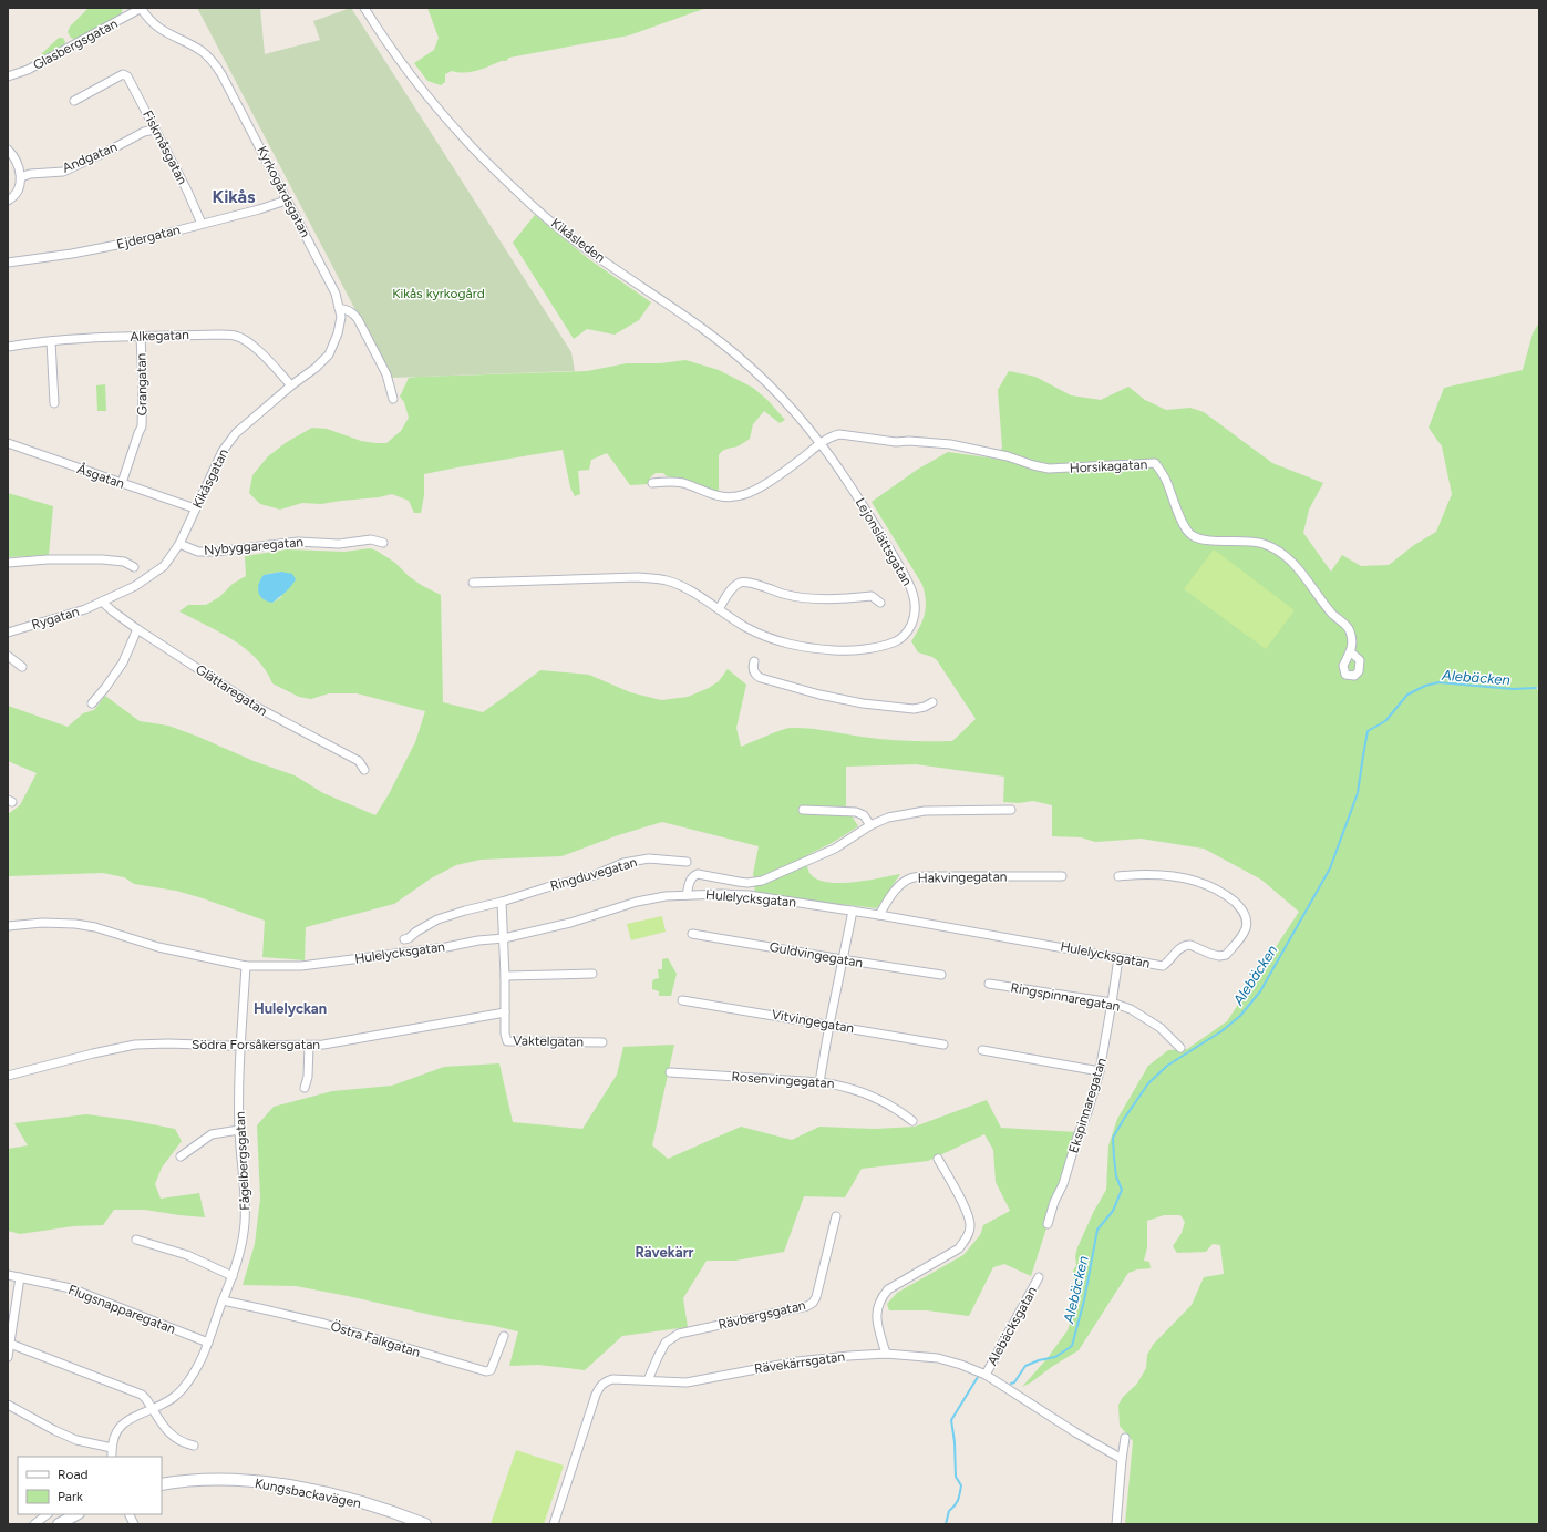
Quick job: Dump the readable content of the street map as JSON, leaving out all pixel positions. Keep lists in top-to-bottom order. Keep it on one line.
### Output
{"streets":{"street":["Glasbergsgatan","Fiskmåsgatan","Andgatan","Kyrkogårdsgatan","Ejdergatan","Kikåsleden","Alkegatan","Grangatan","Horsikagatan","Åsgatan","Kikåsgatan","Lejonslättsgatan","Nybyggaregatan","Rygatan","Glättaregatan","Ringduvegatan","Hakvingegatan","Hulelycksgatan","Guldvingegatan","Ringspinnaregatan","Vitvingegatan","Vaktelgatan","Södra Forsåkersgatan","Rosenvingegatan","Ekspinnaregatan","Fågelbergsgatan","Flugsnapparegatan","Rävbergsgatan","Alebäcksgatan","Östra Falkgatan","Rävekärrsgatan","Kungsbackavägen"]},"crossings":[["Glasbergsgatan","Kyrkogårdsgatan"],["Fiskmåsgatan","Andgatan"],["Fiskmåsgatan","Ejdergatan"],["Kyrkogårdsgatan","Ejdergatan"],["Kyrkogårdsgatan","Kikåsgatan"],["Kikåsleden","Horsikagatan"],["Kikåsleden","Lejonslättsgatan"],["Alkegatan","Grangatan"],["Alkegatan","Kikåsgatan"],["Grangatan","Åsgatan"],["Horsikagatan","Lejonslättsgatan"],["Åsgatan","Kikåsgatan"],["Kikåsgatan","Nybyggaregatan"],["Kikåsgatan","Rygatan"],["Kikåsgatan","Glättaregatan"],["Rygatan","Glättaregatan"],["Ringduvegatan","Vaktelgatan"],["Hakvingegatan","Hulelycksgatan"],["Hulelycksgatan","Vaktelgatan"],["Hulelycksgatan","Ekspinnaregatan"],["Hulelycksgatan","Fågelbergsgatan"],["Ringspinnaregatan","Ekspinnaregatan"],["Vaktelgatan","Södra Forsåkersgatan"],["Södra Forsåkersgatan","Fågelbergsgatan"],["Fågelbergsgatan","Flugsnapparegatan"],["Fågelbergsgatan","Östra Falkgatan"],["Rävbergsgatan","Rävekärrsgatan"],["Alebäcksgatan","Rävekärrsgatan"]],"districts":["Kikås","Hulelyckan","Rävekärr"],"water":["Alebäcken"],"parks":["Kikås kyrkogård"],"legend":["Road","Park"]}
